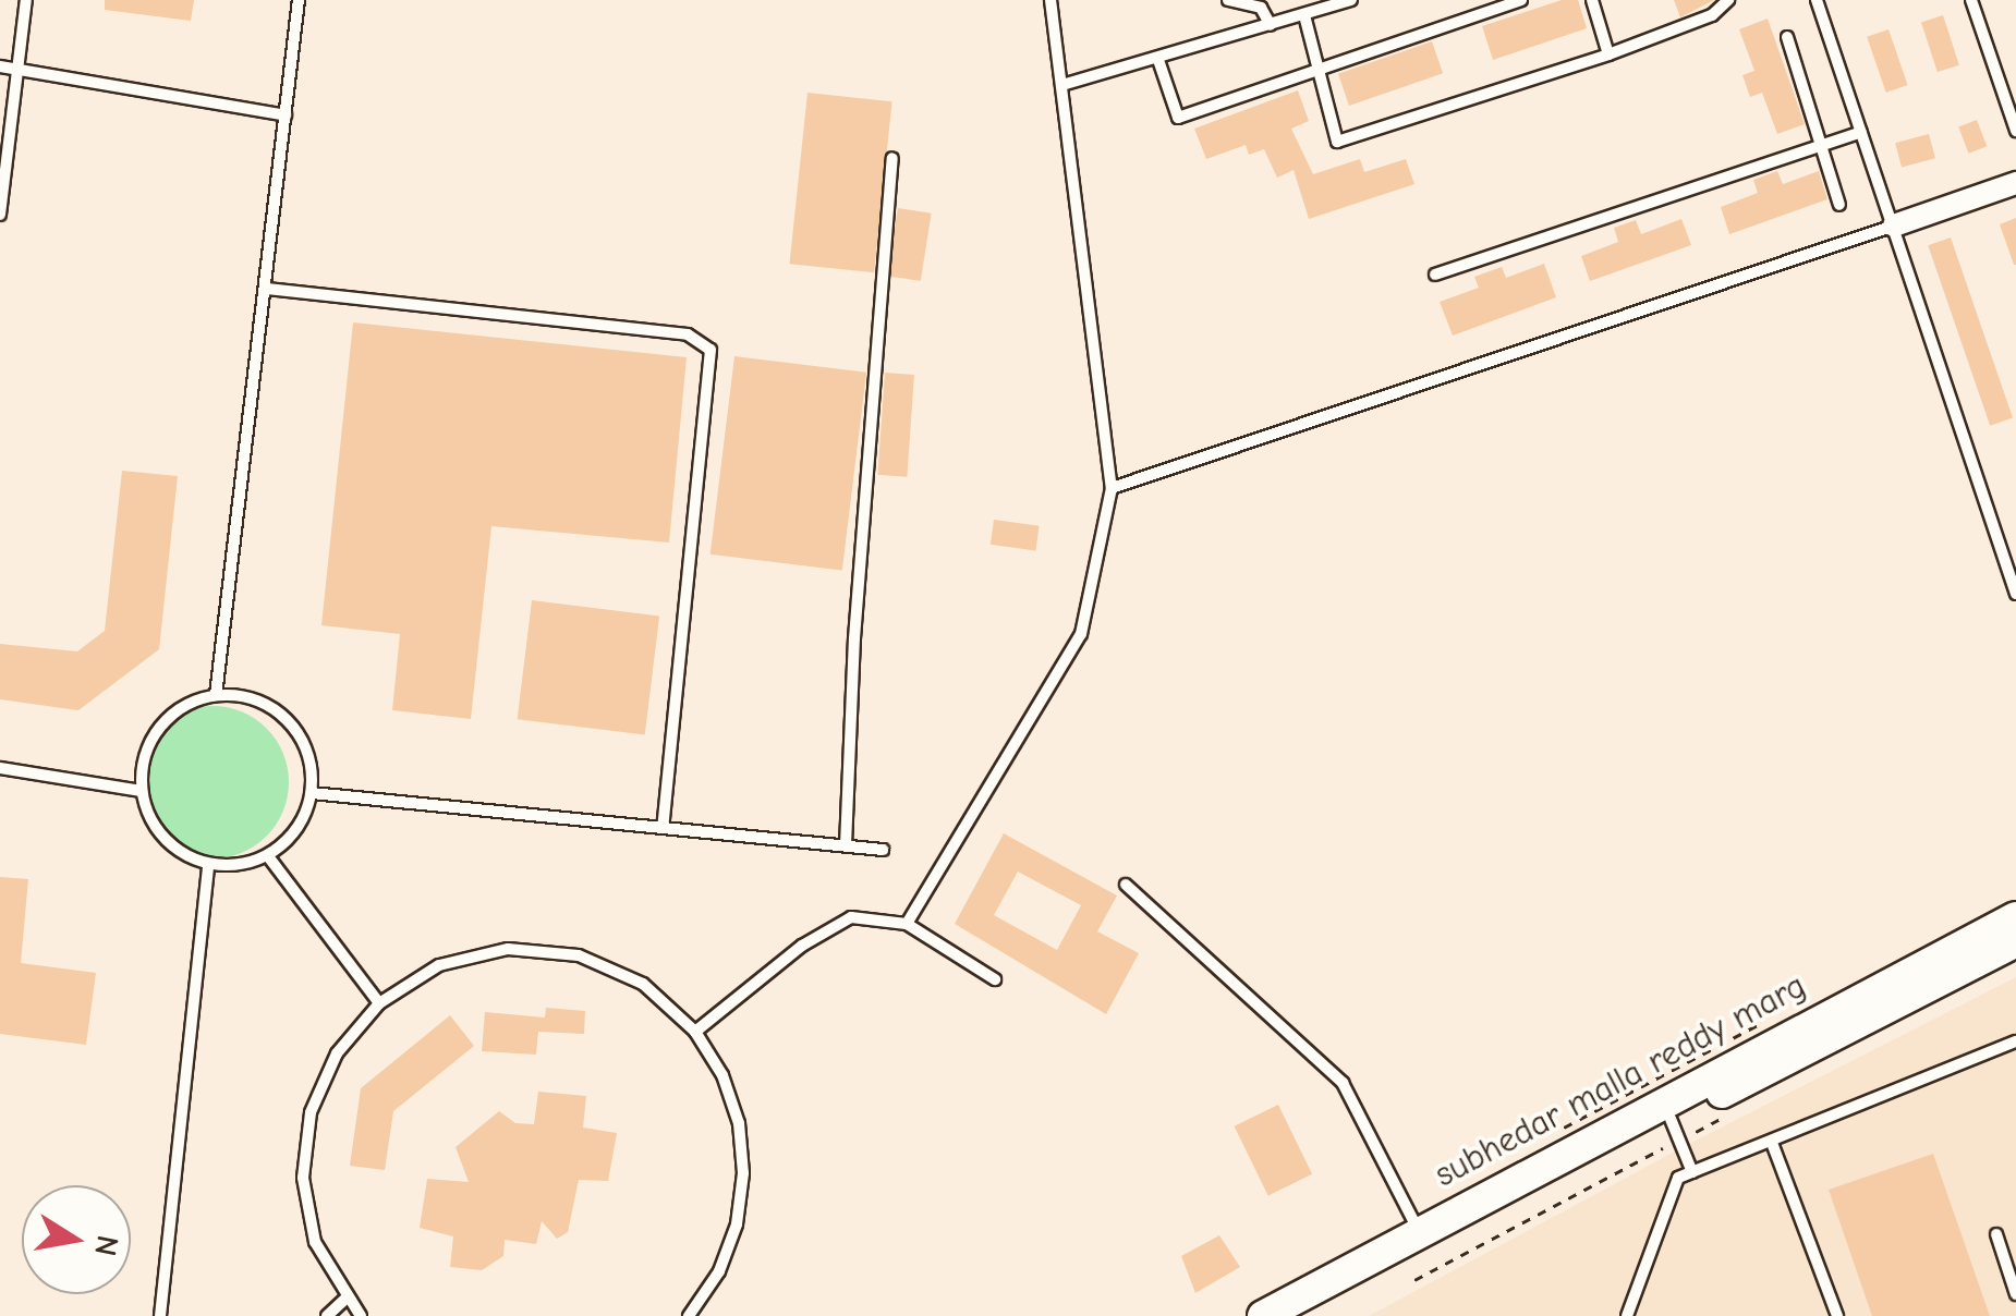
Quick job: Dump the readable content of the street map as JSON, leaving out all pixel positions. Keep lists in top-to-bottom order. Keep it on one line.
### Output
{"streets":{"main road":["subhedar malla reddy marg"]},"north":"right"}
